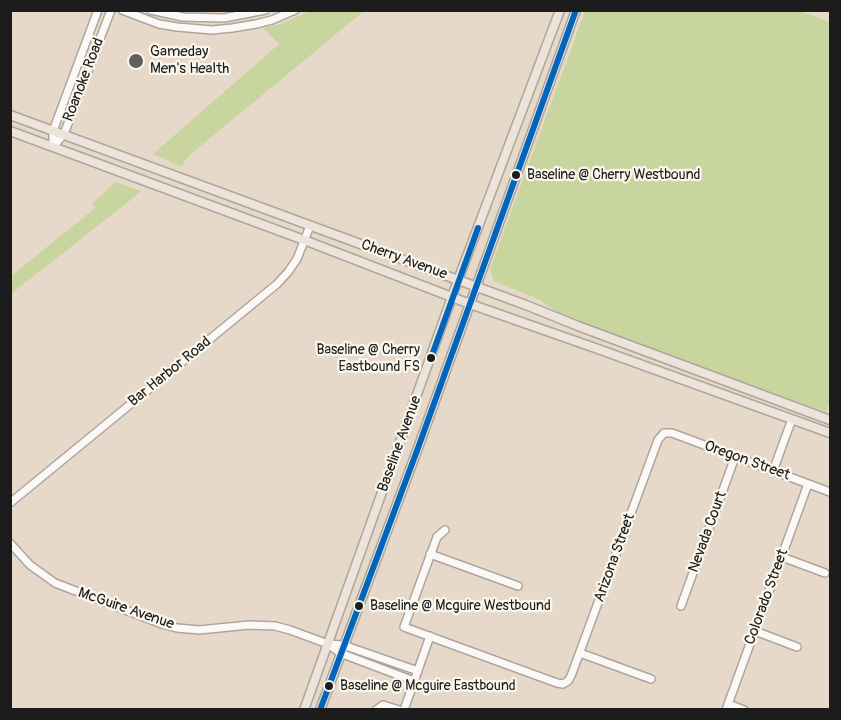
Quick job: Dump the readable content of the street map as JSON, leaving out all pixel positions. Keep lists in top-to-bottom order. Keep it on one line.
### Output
{"streets":{"main road":["Cherry Avenue","Baseline Avenue"],"street":["Roanoke Road","Bar Harbor Road","Oregon Street","Nevada Court","Arizona Street","Colorado Street","McGuire Avenue"]},"crossings":[["Roanoke Road","Cherry Avenue"],["Cherry Avenue","Bar Harbor Road"],["Cherry Avenue","Baseline Avenue"],["Baseline Avenue","McGuire Avenue"],["Oregon Street","Nevada Court"],["Oregon Street","Arizona Street"],["Oregon Street","Colorado Street"]],"places":["Gameday Men's Health","Baseline @ Cherry Westbound","Baseline @ Cherry Eastbound FS","Baseline @ Mcguire Westbound","Baseline @ Mcguire Eastbound"]}
